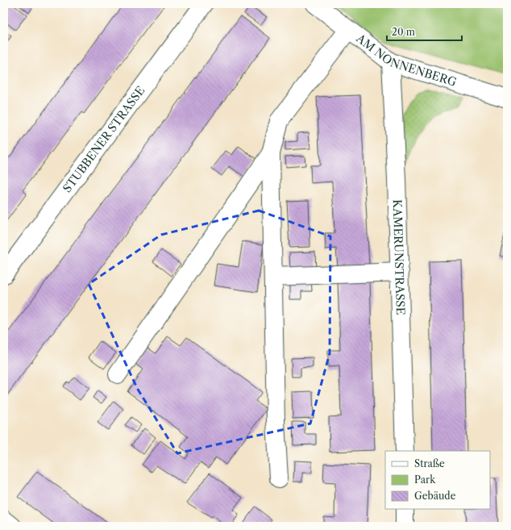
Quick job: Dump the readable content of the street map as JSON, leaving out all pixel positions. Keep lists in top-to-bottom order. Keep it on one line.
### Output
{"streets":{"street":["AM NONNENBERG","STUBBENER STRASSE","KAMERUNSTRASSE"]},"crossings":[["AM NONNENBERG","KAMERUNSTRASSE"]],"legend":["Straße","Park","Gebäude"],"scale_bar":"20 m"}
